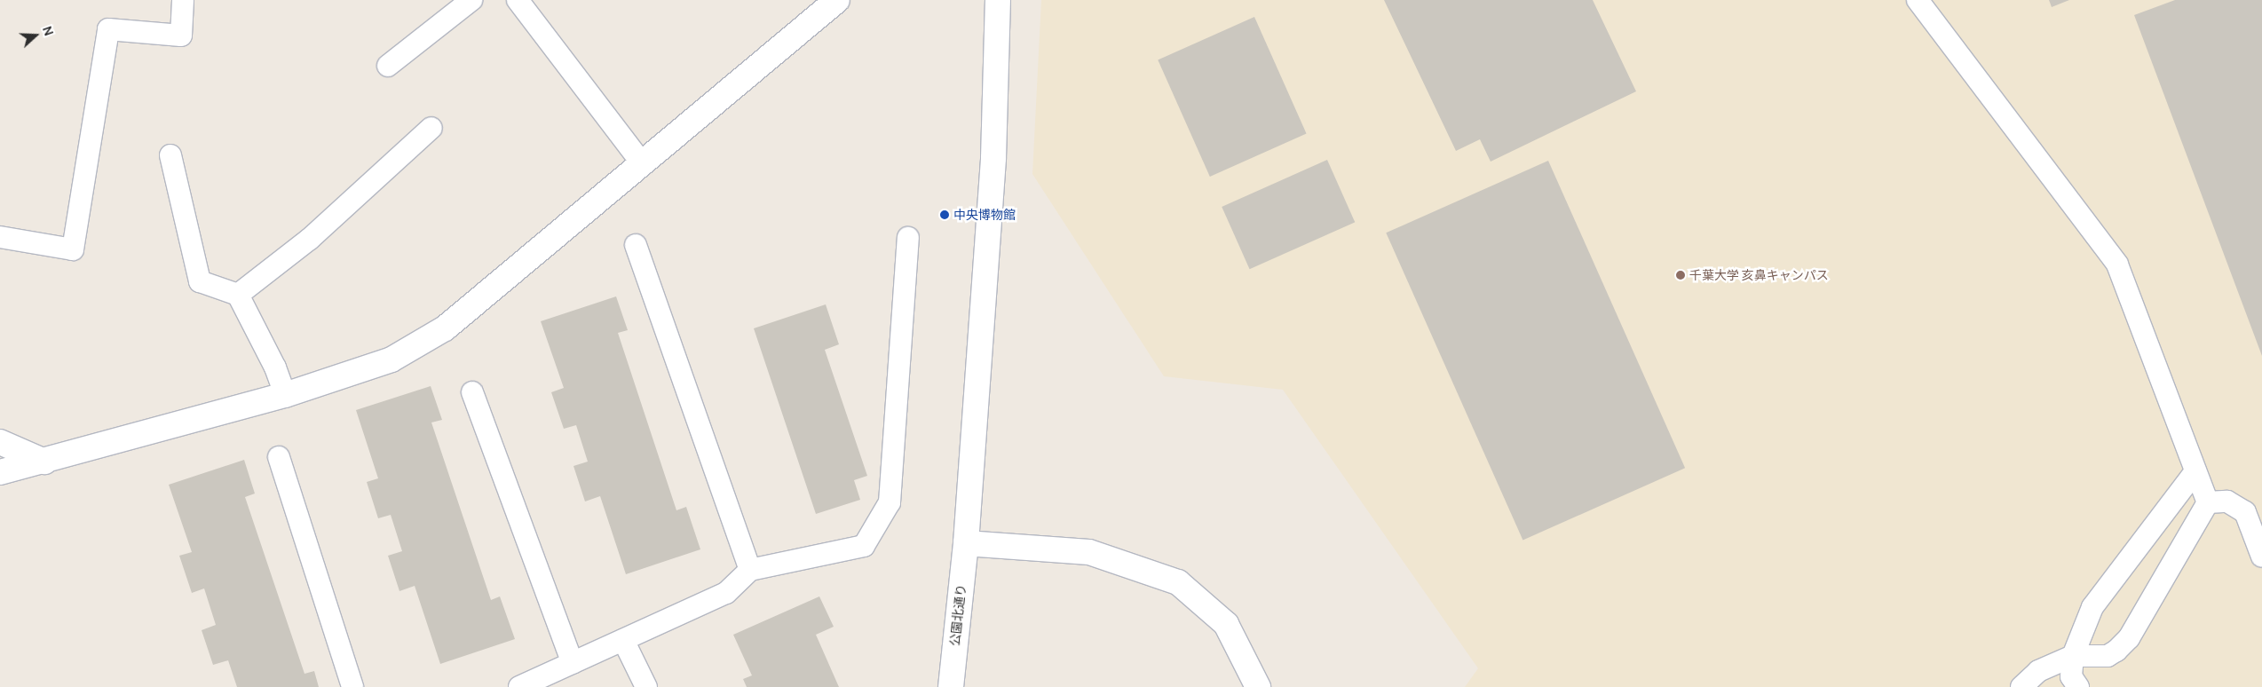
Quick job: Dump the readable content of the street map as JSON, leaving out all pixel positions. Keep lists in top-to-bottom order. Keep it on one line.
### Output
{"streets":{"street":["公園北通り"]},"places":["中央博物館","千葉大学 亥鼻キャンパス"],"north":"right"}
